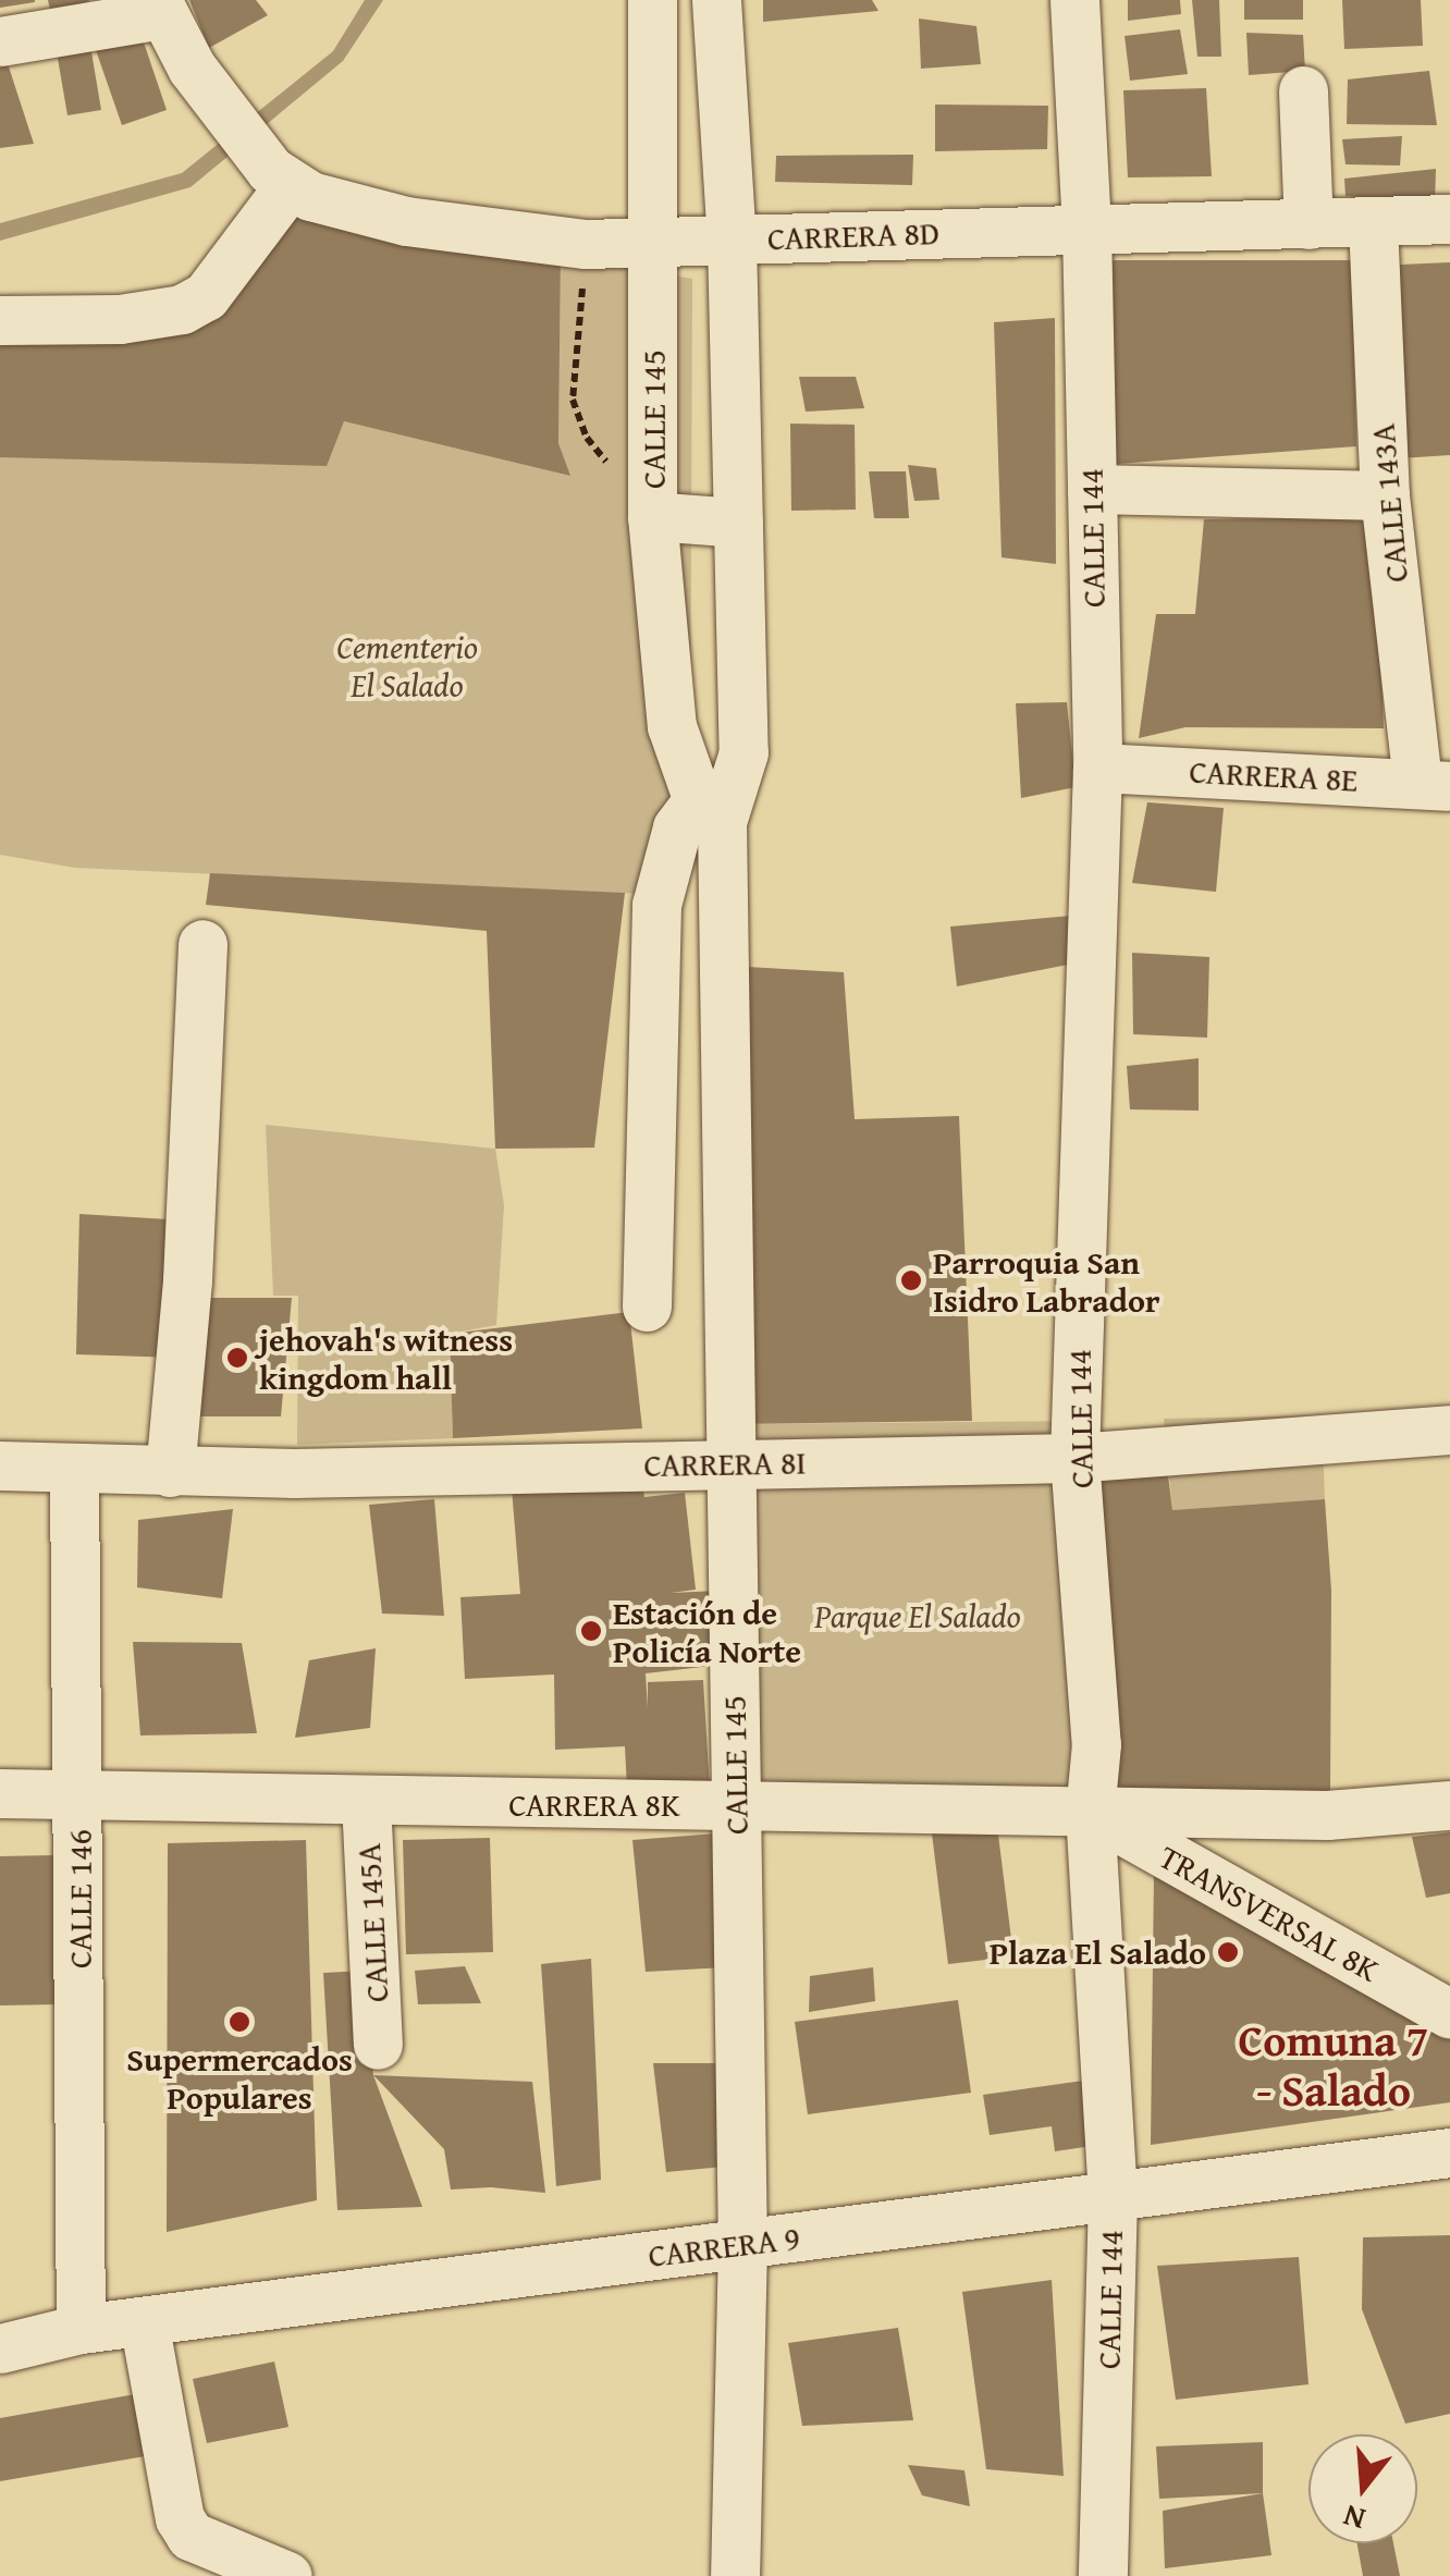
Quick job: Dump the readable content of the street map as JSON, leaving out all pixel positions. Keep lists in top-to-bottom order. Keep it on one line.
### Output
{"streets":{"street":["CARRERA 8D","CALLE 145","CALLE 143A","CALLE 144","CARRERA 8E","CARRERA 8I","CARRERA 8K","CALLE 146","TRANSVERSAL 8K","CALLE 145A","CARRERA 9"]},"crossings":[["CARRERA 8D","CALLE 145"],["CARRERA 8D","CALLE 143A"],["CARRERA 8D","CALLE 144"],["CALLE 145","CARRERA 8I"],["CALLE 145","CARRERA 8K"],["CALLE 145","CARRERA 9"],["CALLE 143A","CARRERA 8E"],["CALLE 144","CARRERA 8E"],["CALLE 144","CARRERA 8I"],["CALLE 144","CARRERA 8K"],["CALLE 144","TRANSVERSAL 8K"],["CALLE 144","CARRERA 9"],["CARRERA 8I","CALLE 146"],["CARRERA 8K","CALLE 146"],["CARRERA 8K","TRANSVERSAL 8K"],["CARRERA 8K","CALLE 145A"],["CALLE 146","CARRERA 9"]],"districts":["Comuna 7 - Salado"],"parks":["Cementerio El Salado","Parque El Salado"],"places":["Parroquia San Isidro Labrador","jehovah's witness kingdom hall","Estación de Policía Norte","Plaza El Salado","Supermercados Populares"],"north":"bottom"}
